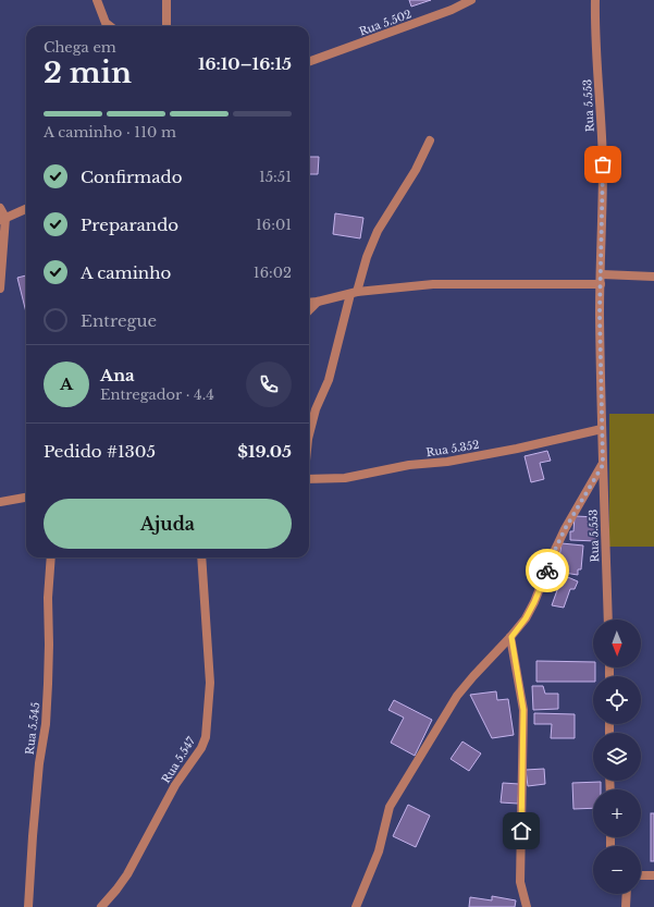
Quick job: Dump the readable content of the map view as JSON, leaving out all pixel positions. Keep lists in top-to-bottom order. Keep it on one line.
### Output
{"streets":{"street":["Rua 5.502","Rua 5.553","Rua 5.352","Rua 5.545","Rua 5.547"]},"crossings":[["Rua 5.553","Rua 5.352"]],"north":"bottom","page":{"heading":["2 min","Chega em","16:10–16:15"],"panel":["Ana","Entregador · 4.4","Pedido #1305","$19.05"],"bar":"A caminho · 110 m","list":[["Confirmado","15:51"],["Preparando","16:01"],["A caminho","16:02"],"Entregue"],"round":"A","buttons":"Ajuda","map_buttons":["+","−"]}}
